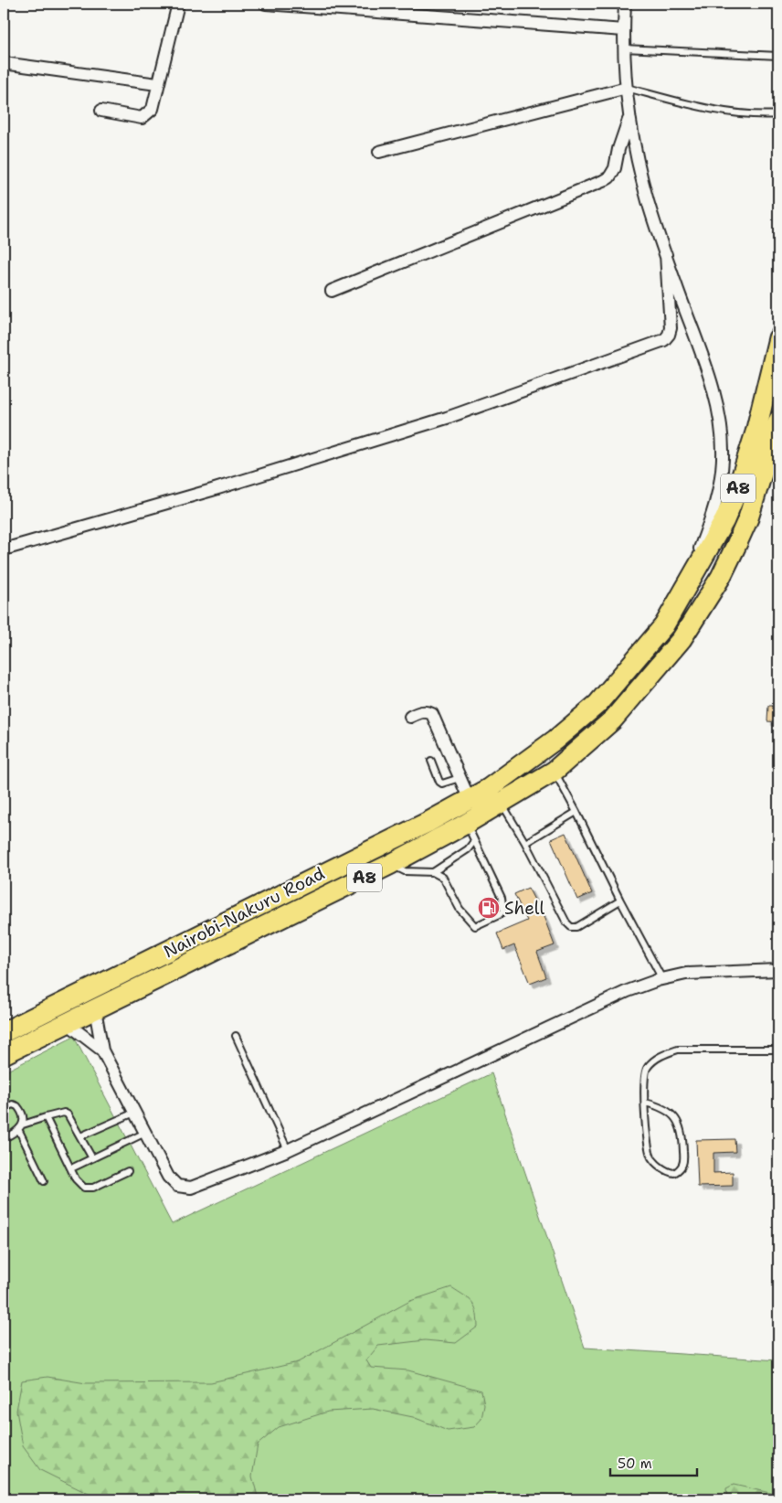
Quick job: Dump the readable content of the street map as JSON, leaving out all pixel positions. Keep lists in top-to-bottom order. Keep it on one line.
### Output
{"streets":{"highway":["A8","Nairobi-Nakuru Road"]},"crossings":[["A8","Nairobi-Nakuru Road"]],"places":{"fuel station":["Shell"]},"scale_bar":"50 m"}
